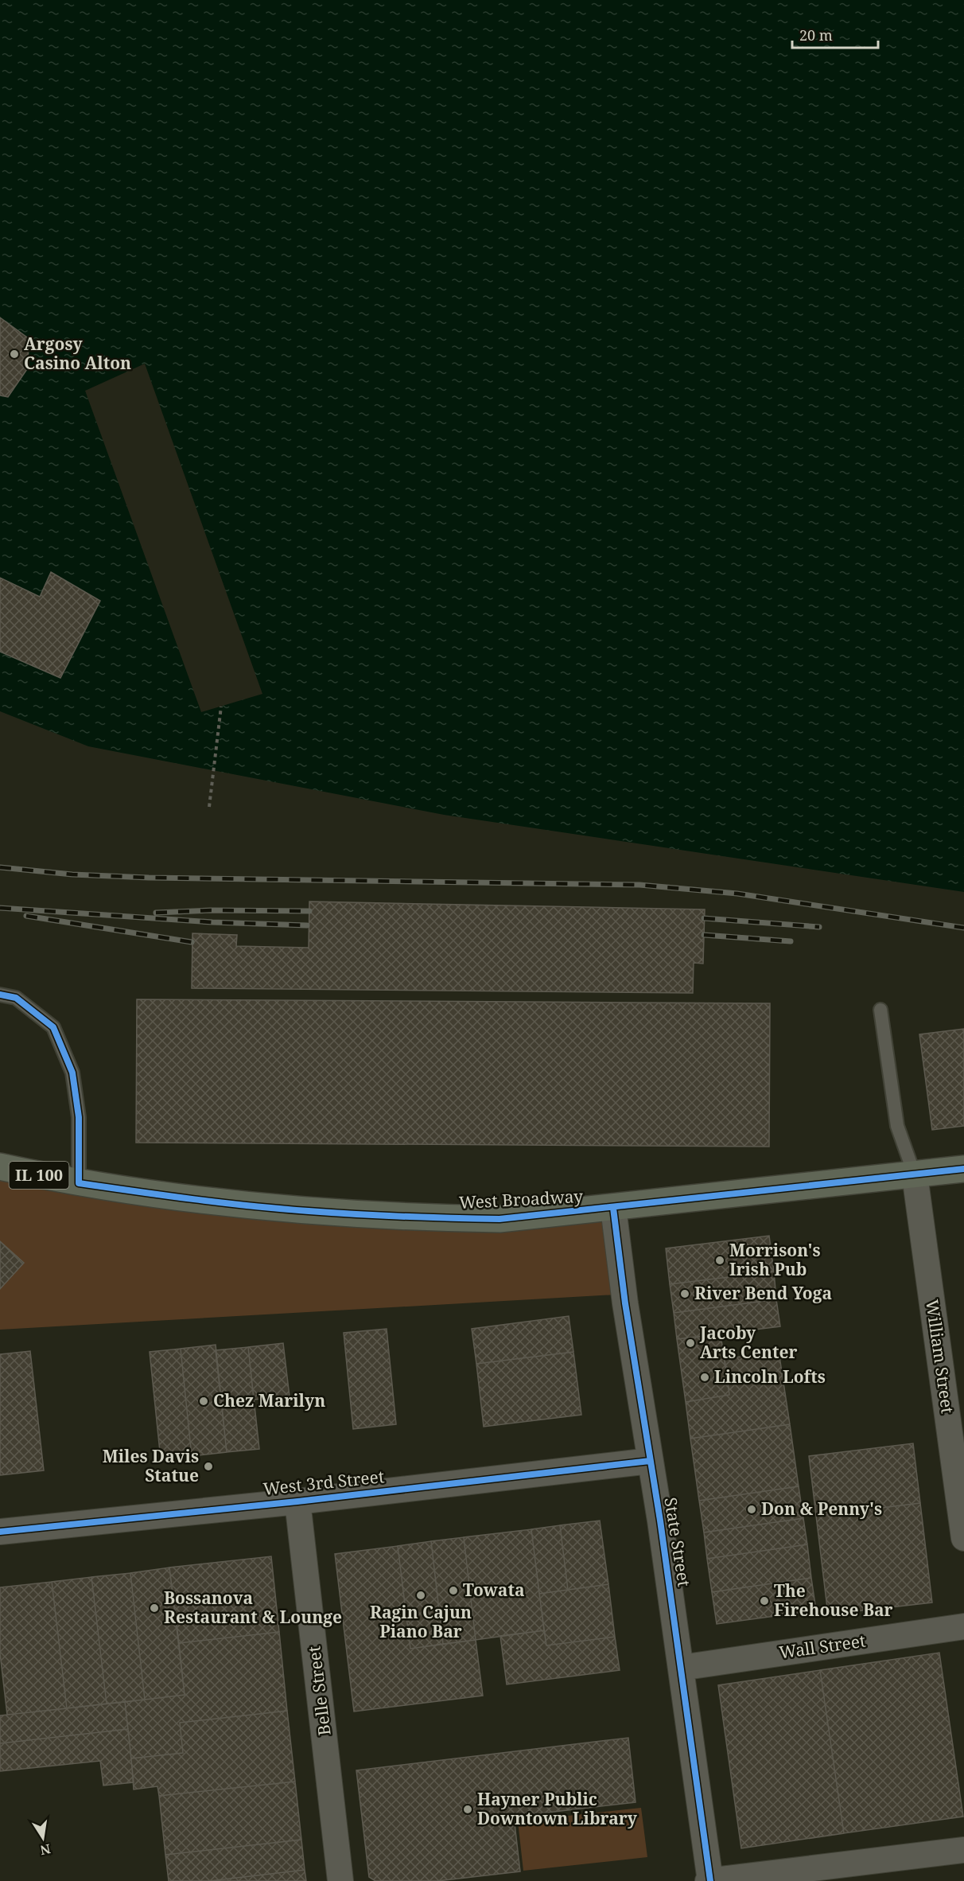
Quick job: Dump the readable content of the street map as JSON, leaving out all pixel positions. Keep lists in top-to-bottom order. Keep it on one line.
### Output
{"streets":{"main road":["IL 100","West Broadway"],"street":["William Street","West 3rd Street","State Street","Wall Street","Belle Street"]},"crossings":[["West Broadway","William Street"],["West Broadway","State Street"],["West 3rd Street","State Street"],["West 3rd Street","Belle Street"],["State Street","Wall Street"]],"places":["Argosy Casino Alton","Morrison's Irish Pub","River Bend Yoga","Jacoby Arts Center","Lincoln Lofts","Chez Marilyn","Miles Davis Statue","Don & Penny's","Towata","Ragin Cajun Piano Bar","The Firehouse Bar","Bossanova Restaurant & Lounge","Hayner Public Downtown Library"],"scale_bar":"20 m","north":"bottom"}
